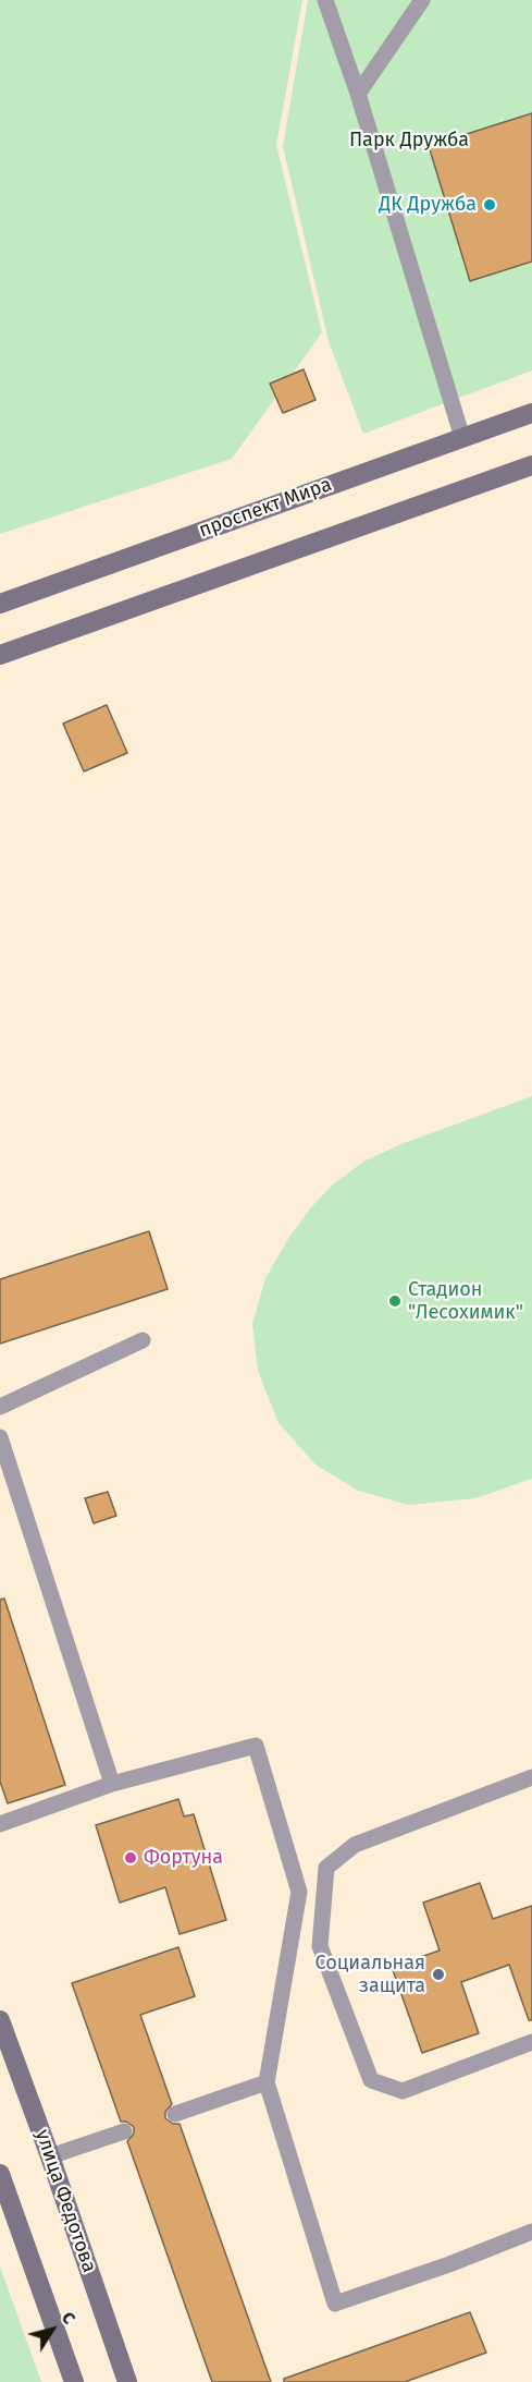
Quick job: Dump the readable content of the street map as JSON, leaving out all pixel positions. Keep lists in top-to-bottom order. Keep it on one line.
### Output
{"streets":{"street":["проспект Мира","улица Федотова"]},"parks":["Парк Дружба"],"places":["ДК Дружба","Стадион \"Лесохимик\"","Фортуна","Социальная защита"],"north":"top right"}
